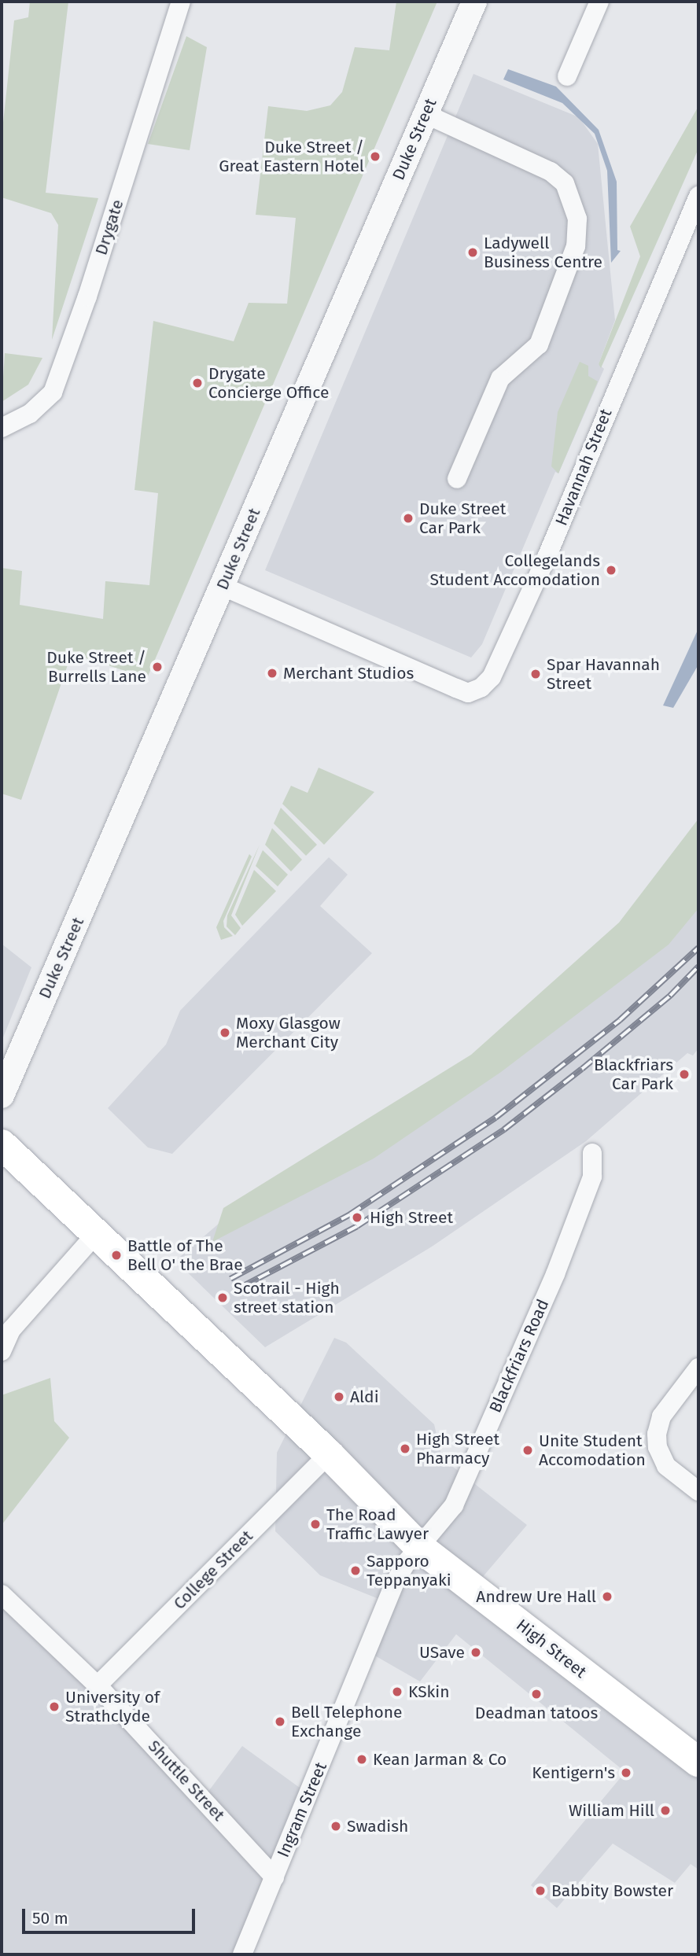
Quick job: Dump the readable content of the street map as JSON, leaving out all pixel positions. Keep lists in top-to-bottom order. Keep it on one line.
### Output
{"streets":{"main road":["High Street"],"street":["Duke Street","Drygate","Havannah Street","Blackfriars Road","College Street","Shuttle Street","Ingram Street"]},"crossings":[["Duke Street","Havannah Street"],["Blackfriars Road","High Street"],["Blackfriars Road","Ingram Street"],["College Street","High Street"],["College Street","Shuttle Street"],["High Street","Ingram Street"],["Shuttle Street","Ingram Street"]],"places":["Duke Street / Great Eastern Hotel","Ladywell Business Centre","Drygate Concierge Office","Duke Street Car Park","Collegelands Student Accomodation","Duke Street / Burrells Lane","Merchant Studios","Spar Havannah Street","Moxy Glasgow Merchant City","Blackfriars Car Park","High Street","Battle of The Bell O' the Brae","Scotrail - High street station","Aldi","High Street Pharmacy","Unite Student Accomodation","The Road Traffic Lawyer","Sapporo Teppanyaki","Andrew Ure Hall","USave","KSkin","Deadman tatoos","University of Strathclyde","Bell Telephone Exchange","Kean Jarman & Co","Kentigern's","William Hill","Swadish","Babbity Bowster"],"scale_bar":"50 m"}
